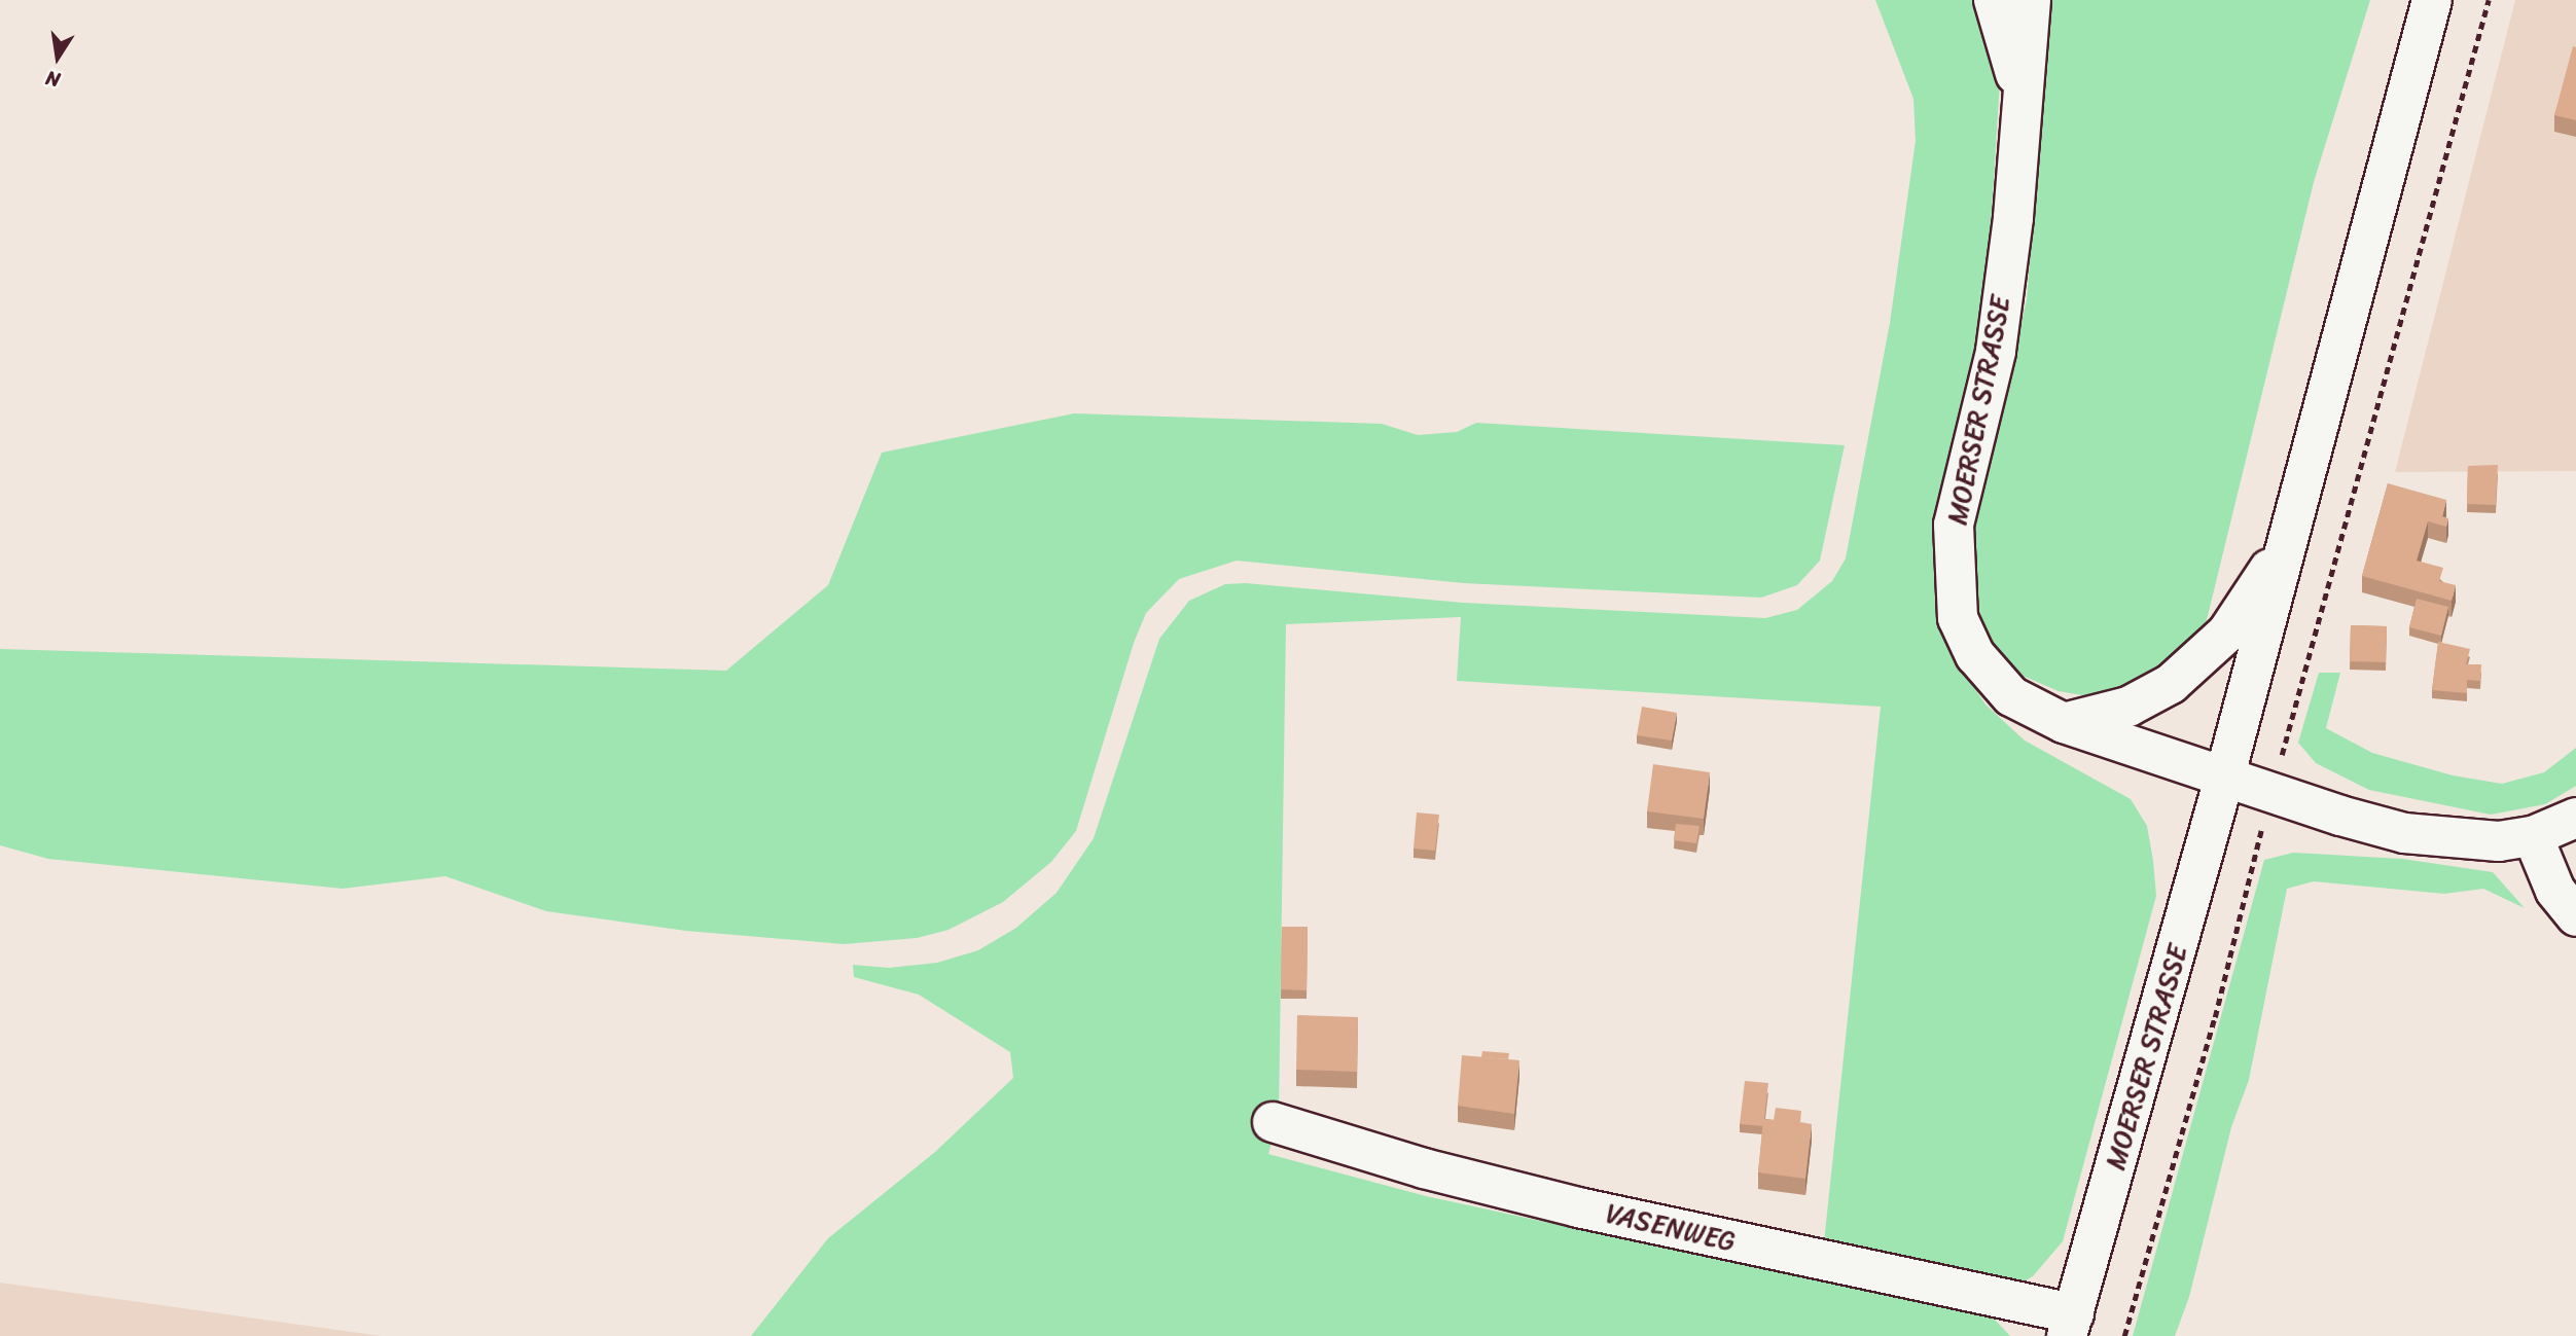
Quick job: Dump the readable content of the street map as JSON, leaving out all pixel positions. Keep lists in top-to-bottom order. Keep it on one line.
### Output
{"streets":{"street":["MOERSER STRASSE","VASENWEG"]},"crossings":[["MOERSER STRASSE","VASENWEG"]],"north":"bottom"}
